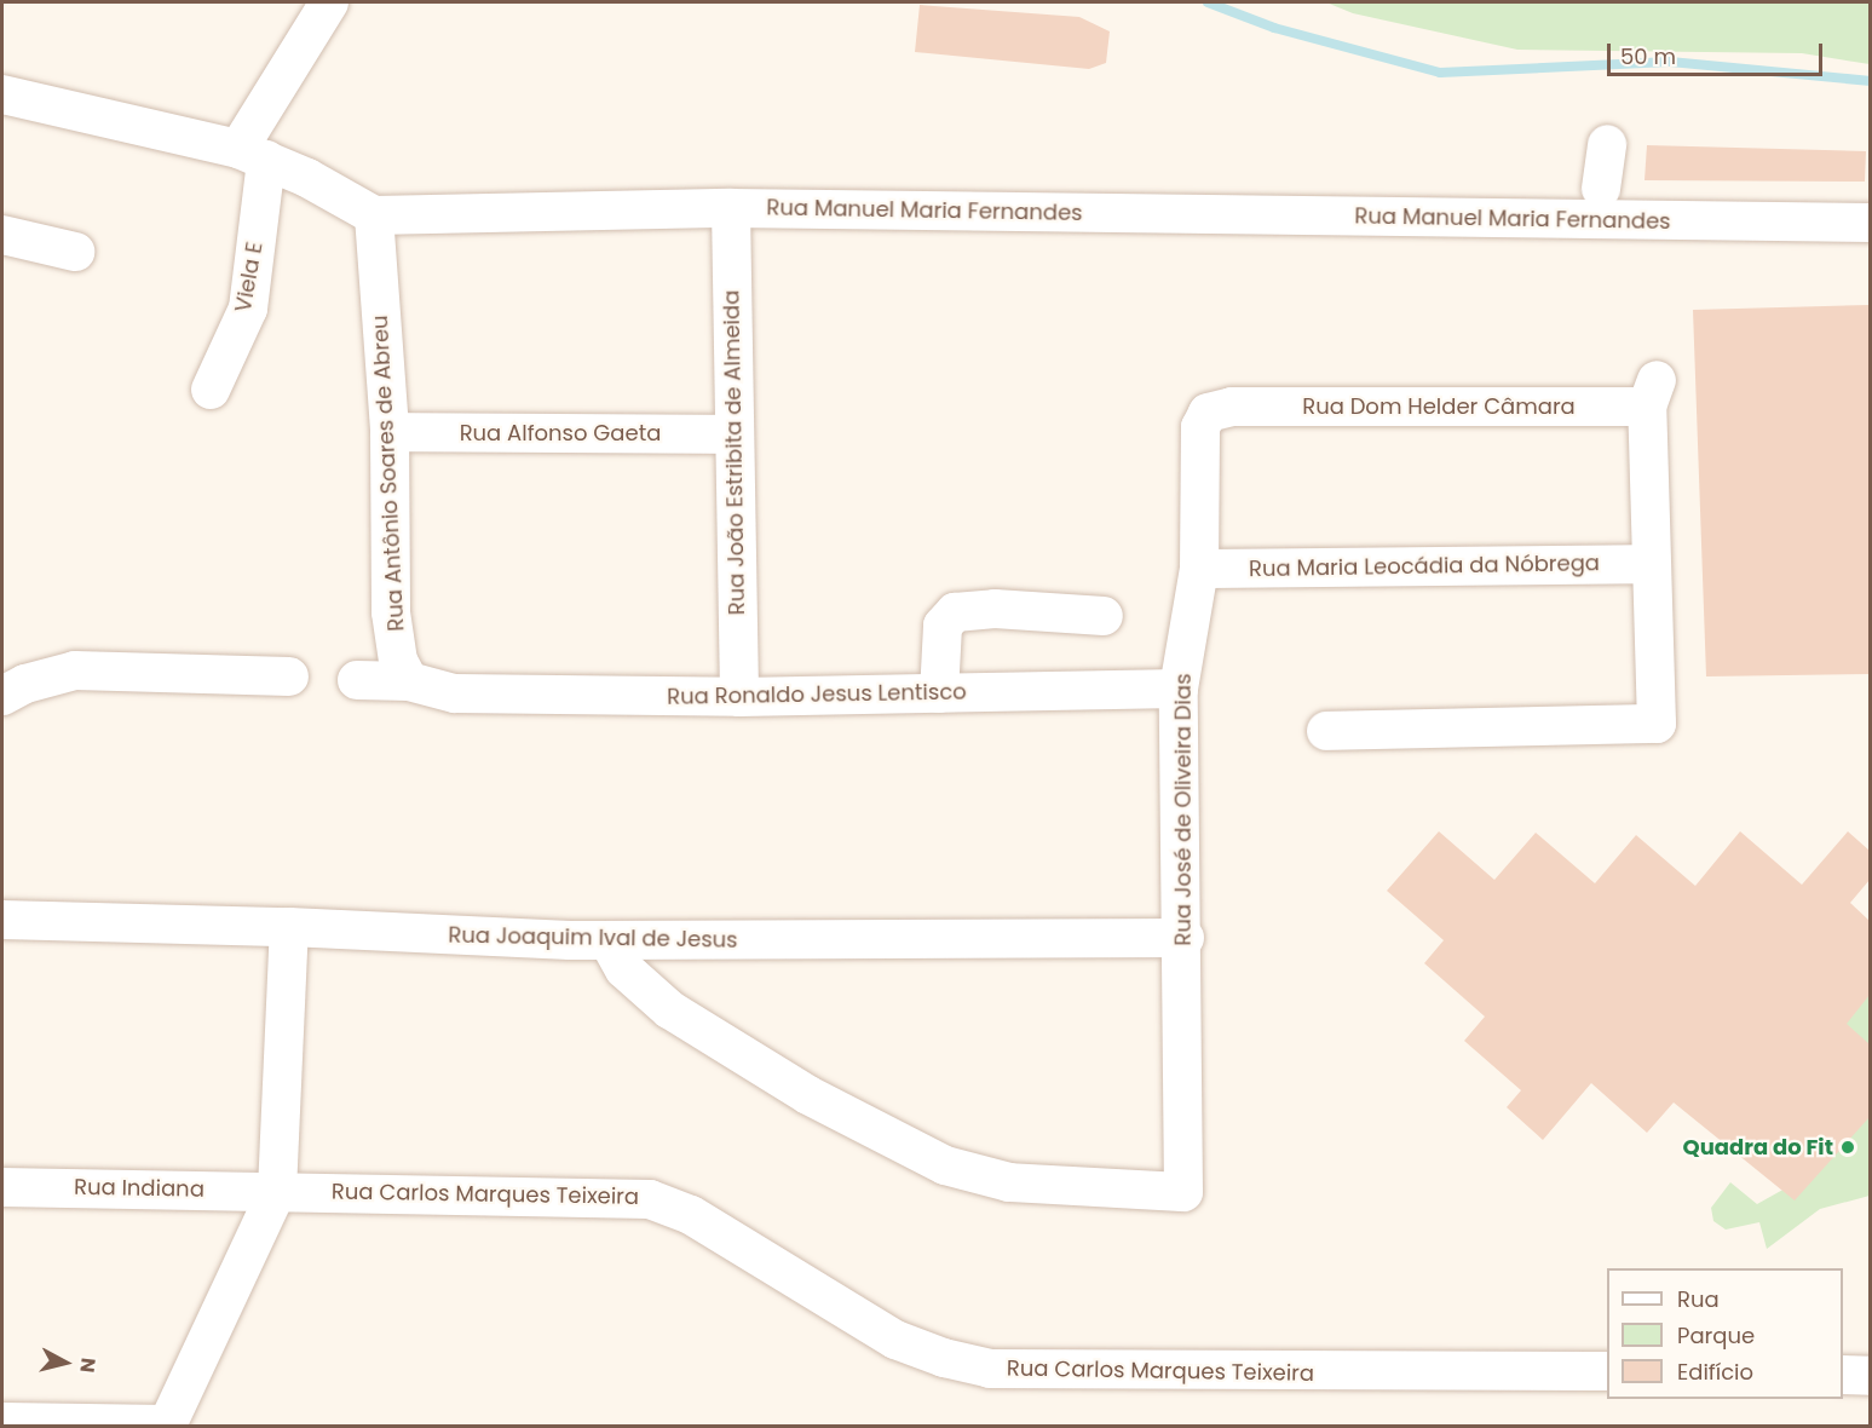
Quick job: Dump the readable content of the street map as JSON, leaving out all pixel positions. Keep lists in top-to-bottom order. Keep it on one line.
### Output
{"streets":{"street":["Rua Manuel Maria Fernandes","Viela E","Rua Dom Helder Câmara","Rua Alfonso Gaeta","Rua João Estribita de Almeida","Rua Antônio Soares de Abreu","Rua Maria Leocádia da Nóbrega","Rua Ronaldo Jesus Lentisco","Rua José de Oliveira Dias","Rua Joaquim Ival de Jesus","Rua Indiana","Rua Carlos Marques Teixeira"]},"crossings":[["Rua Manuel Maria Fernandes","Viela E"],["Rua Manuel Maria Fernandes","Rua João Estribita de Almeida"],["Rua Manuel Maria Fernandes","Rua Antônio Soares de Abreu"],["Rua Dom Helder Câmara","Rua Maria Leocádia da Nóbrega"],["Rua Dom Helder Câmara","Rua José de Oliveira Dias"],["Rua Alfonso Gaeta","Rua João Estribita de Almeida"],["Rua Alfonso Gaeta","Rua Antônio Soares de Abreu"],["Rua João Estribita de Almeida","Rua Ronaldo Jesus Lentisco"],["Rua Antônio Soares de Abreu","Rua Ronaldo Jesus Lentisco"],["Rua Maria Leocádia da Nóbrega","Rua José de Oliveira Dias"],["Rua Ronaldo Jesus Lentisco","Rua José de Oliveira Dias"],["Rua José de Oliveira Dias","Rua Joaquim Ival de Jesus"],["Rua Indiana","Rua Carlos Marques Teixeira"]],"places":["Quadra do Fit"],"legend":["Rua","Parque","Edifício"],"scale_bar":"50 m","north":"right"}
